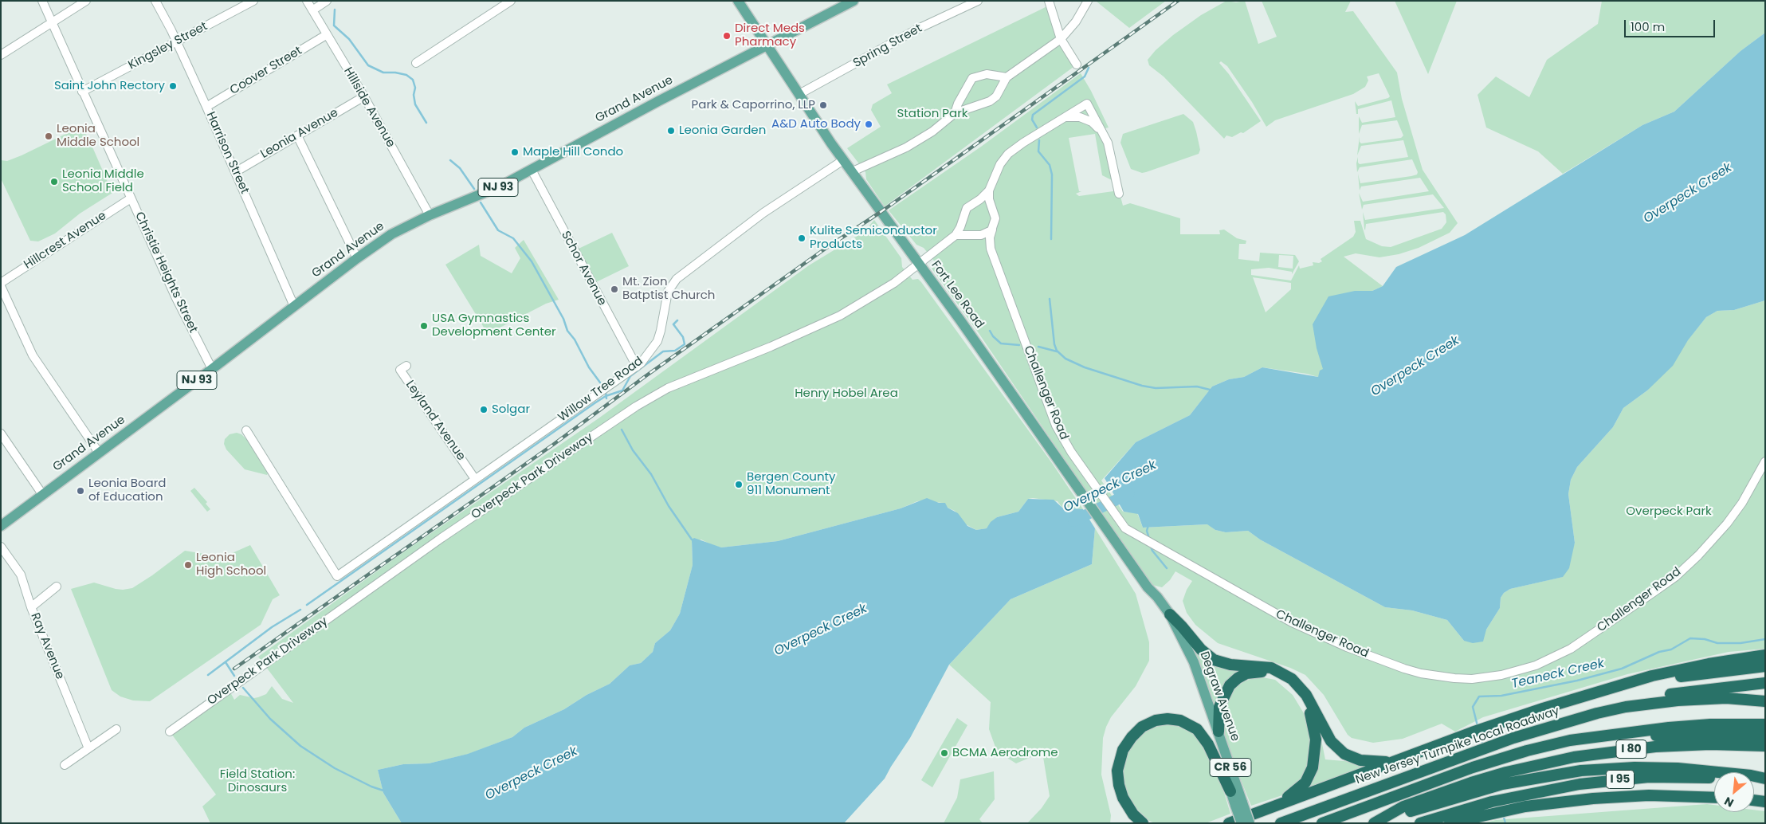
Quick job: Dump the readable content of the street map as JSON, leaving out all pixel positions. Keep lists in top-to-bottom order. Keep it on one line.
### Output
{"streets":{"highway":["New Jersey Turnpike Local Roadway","I 80","I 95"],"main road":["Grand Avenue","NJ 93","Fort Lee Road","Degraw Avenue","CR 56"],"street":["Kingsley Street","Spring Street","Coover Street","Hillside Avenue","Leonia Avenue","Harrison Street","Hillcrest Avenue","Schor Avenue","Christie Heights Street","Willow Tree Road","Challenger Road","Leyland Avenue","Overpeck Park Driveway","Ray Avenue"]},"crossings":[["Kingsley Street","Harrison Street"],["Kingsley Street","Christie Heights Street"],["Spring Street","Fort Lee Road"],["Coover Street","Hillside Avenue"],["Coover Street","Harrison Street"],["Grand Avenue","Hillside Avenue"],["Grand Avenue","Harrison Street"],["Grand Avenue","Schor Avenue"],["Grand Avenue","Christie Heights Street"],["Grand Avenue","Fort Lee Road"],["Hillside Avenue","Leonia Avenue"],["Leonia Avenue","Harrison Street"],["Hillcrest Avenue","Christie Heights Street"],["Schor Avenue","Willow Tree Road"],["Fort Lee Road","Willow Tree Road"],["Fort Lee Road","Overpeck Park Driveway"],["Fort Lee Road","Degraw Avenue"],["Willow Tree Road","Leyland Avenue"],["I 80","I 95"]],"water":["Overpeck Creek","Teaneck Creek"],"parks":["Station Park","Henry Hobel Area","Overpeck Park","Field Station: Dinosaurs"],"places":["Direct Meds Pharmacy","Saint John Rectory","Park & Caporrino, LLP","A&D Auto Body","Leonia Garden","Leonia Middle School","Maple Hill Condo","Leonia Middle School Field","Kulite Semiconductor Products","Mt. Zion Batptist Church","USA Gymnastics Development Center","Solgar","Bergen County 911 Monument","Leonia Board of Education","Leonia High School","BCMA Aerodrome"],"scale_bar":"100 m","north":"bottom left"}
